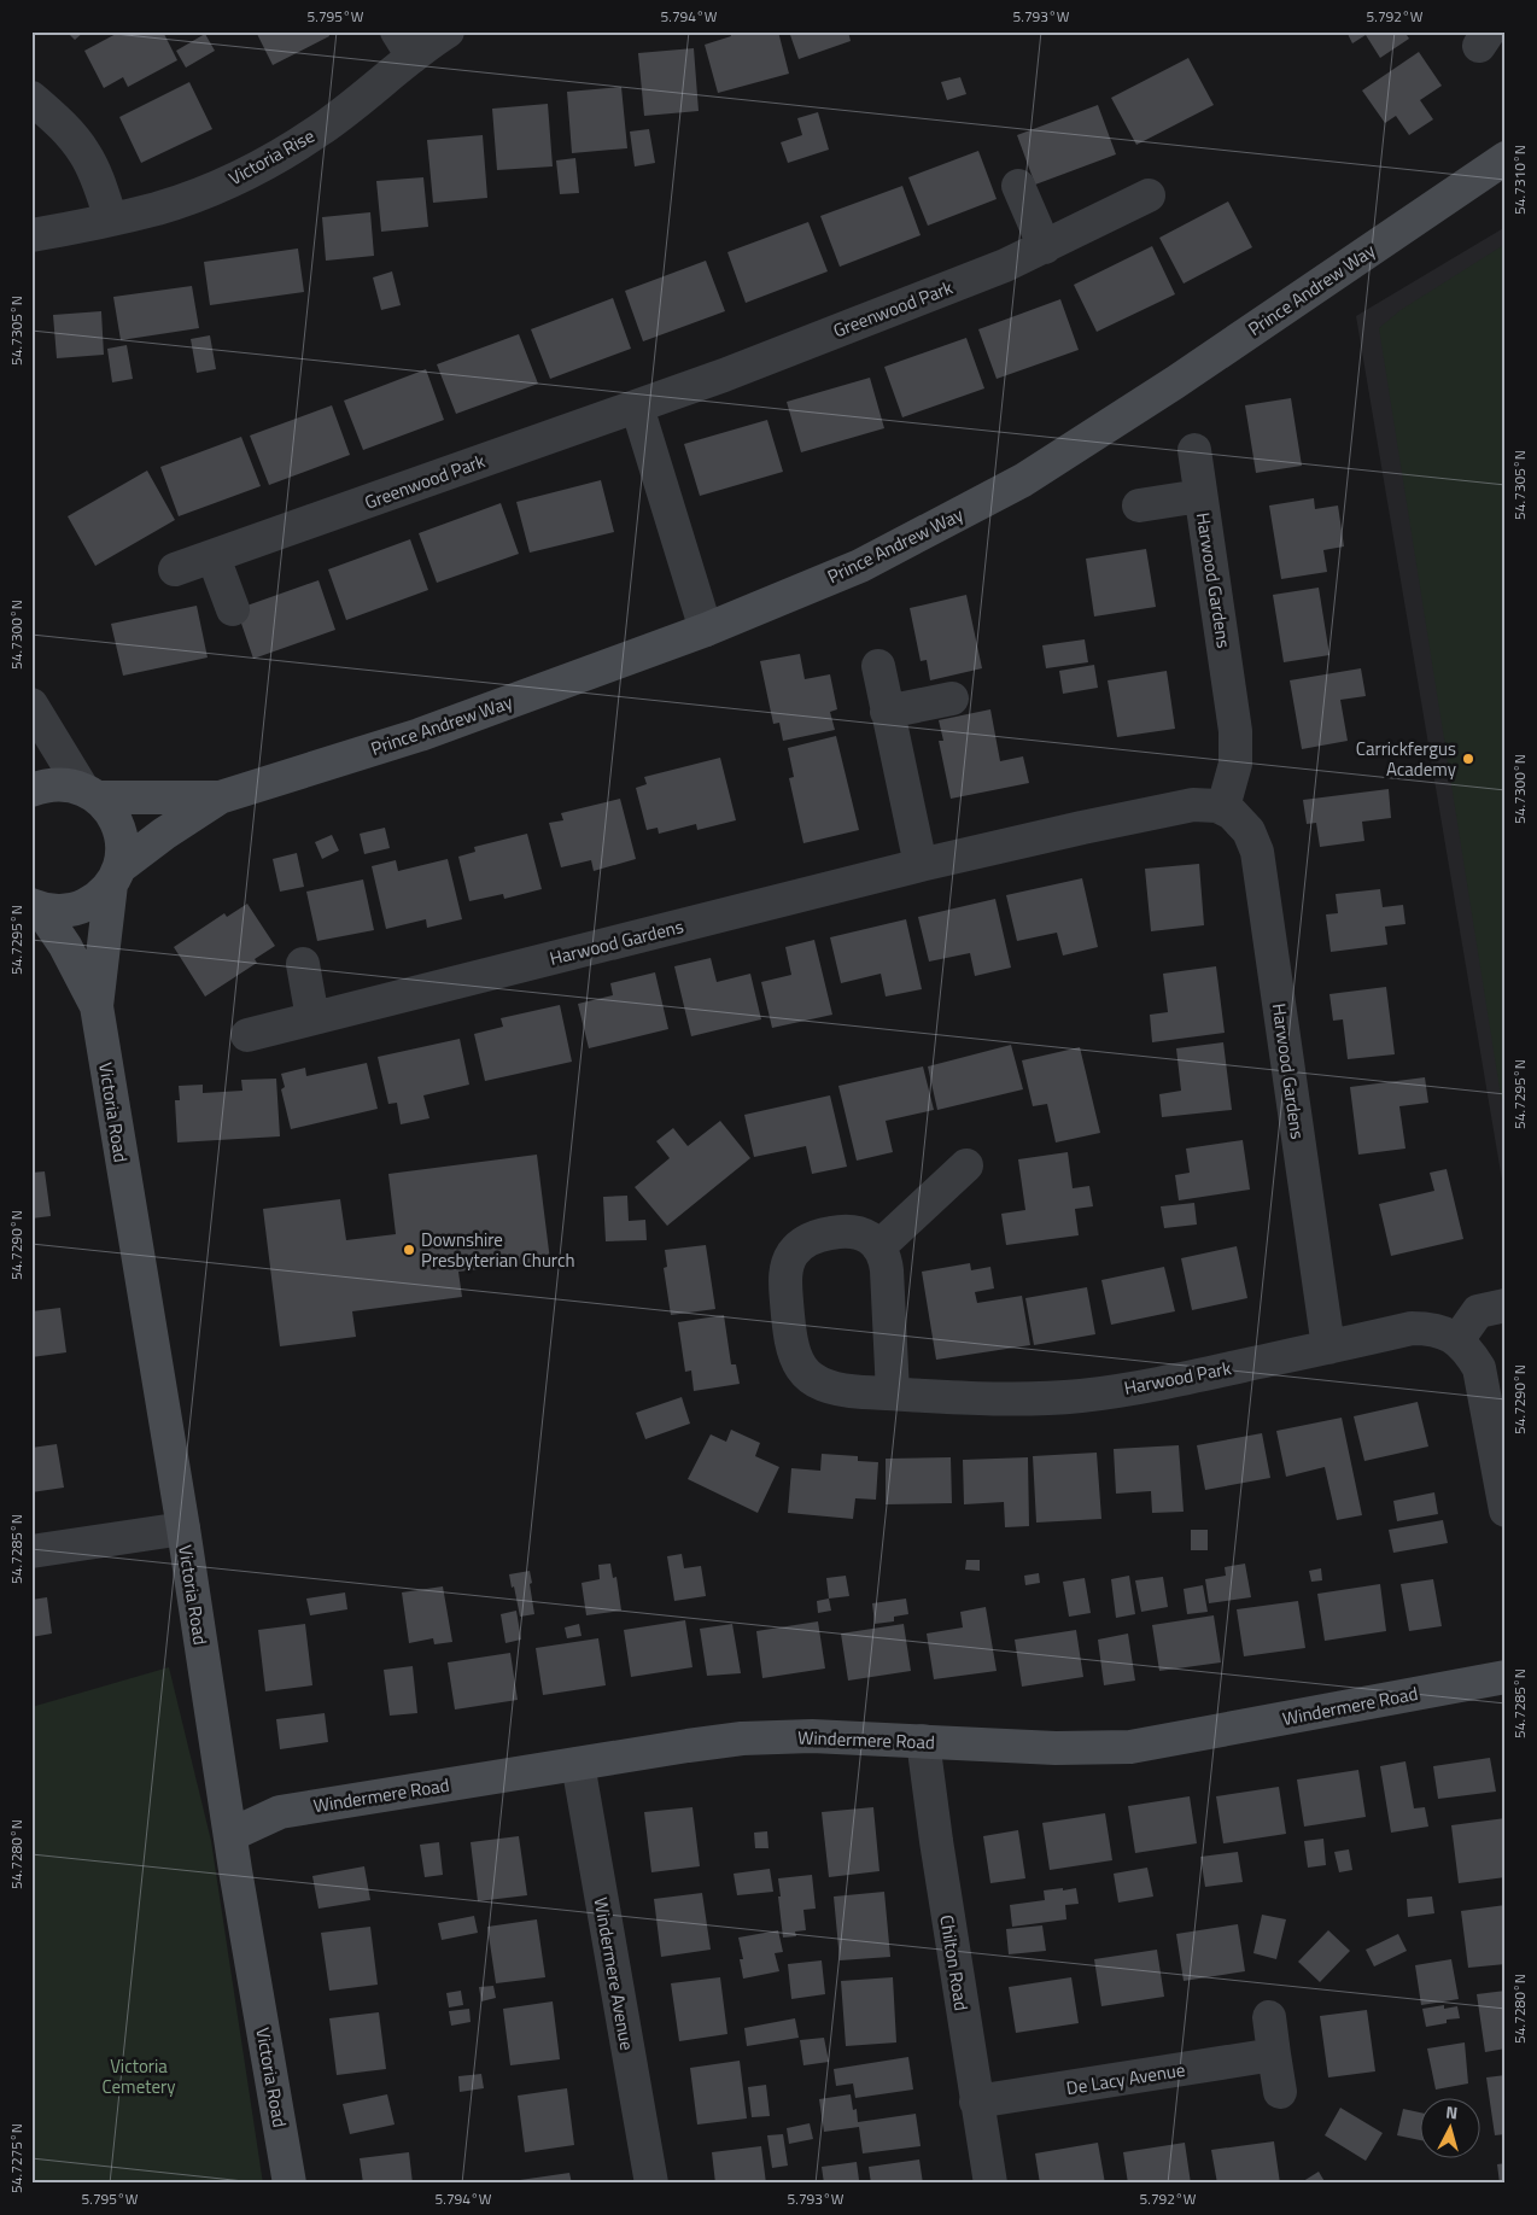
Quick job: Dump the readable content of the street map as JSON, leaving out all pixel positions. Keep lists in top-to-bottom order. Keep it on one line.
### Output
{"streets":{"street":["Victoria Rise","Prince Andrew Way","Greenwood Park","Harwood Gardens","Victoria Road","Harwood Park","Windermere Road","Chilton Road","Windermere Avenue","De Lacy Avenue"]},"crossings":[["Prince Andrew Way","Victoria Road"],["Harwood Gardens","Harwood Park"],["Victoria Road","Windermere Road"],["Windermere Road","Chilton Road"],["Windermere Road","Windermere Avenue"],["Chilton Road","De Lacy Avenue"]],"parks":["Victoria Cemetery"],"places":["Carrickfergus Academy","Downshire Presbyterian Church"],"north":"top","coordinates":["5.795°W","5.794°W","5.793°W","5.792°W","54.7310°N","54.7305°N","54.7300°N","54.7295°N","54.7290°N","54.7285°N","54.7280°N","54.7275°N"]}
